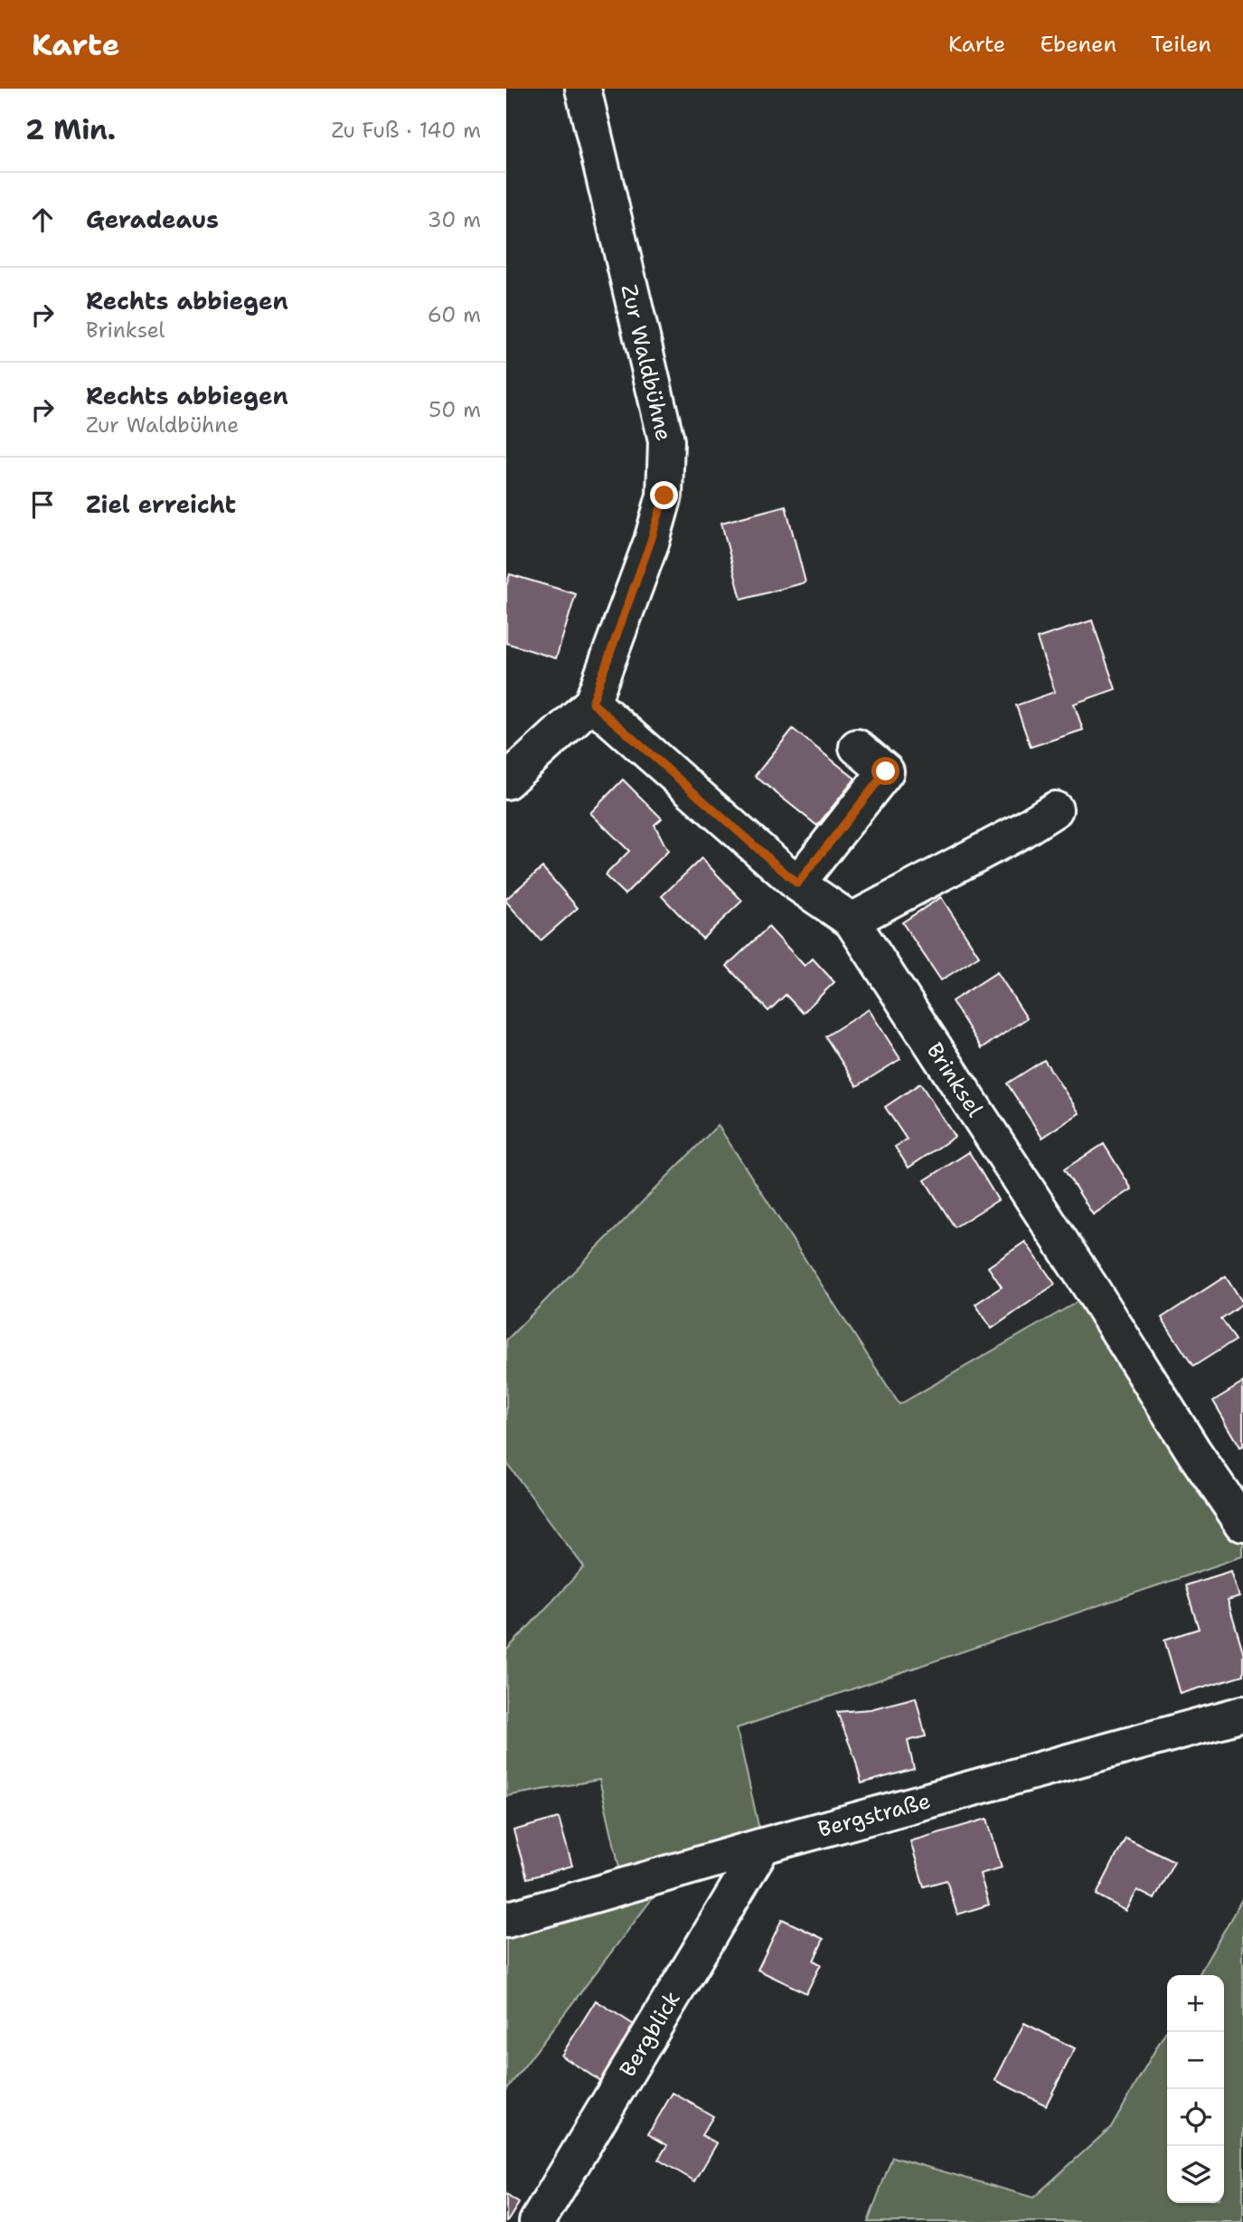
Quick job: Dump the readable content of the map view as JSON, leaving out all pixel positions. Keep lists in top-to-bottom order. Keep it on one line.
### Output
{"streets":{"street":["Zur Waldbühne","Brinksel","Bergstraße","Bergblick"]},"crossings":[["Zur Waldbühne","Brinksel"],["Bergstraße","Bergblick"]],"page":{"header":"Karte","nav":["Karte","Ebenen","Teilen"],"heading":["2 Min.","Zu Fuß · 140 m"],"list":[["Geradeaus","30 m"],["Rechts abbiegen","Brinksel","60 m"],["Rechts abbiegen","Zur Waldbühne","50 m"],"Ziel erreicht"],"map_buttons":["+","−"]}}
